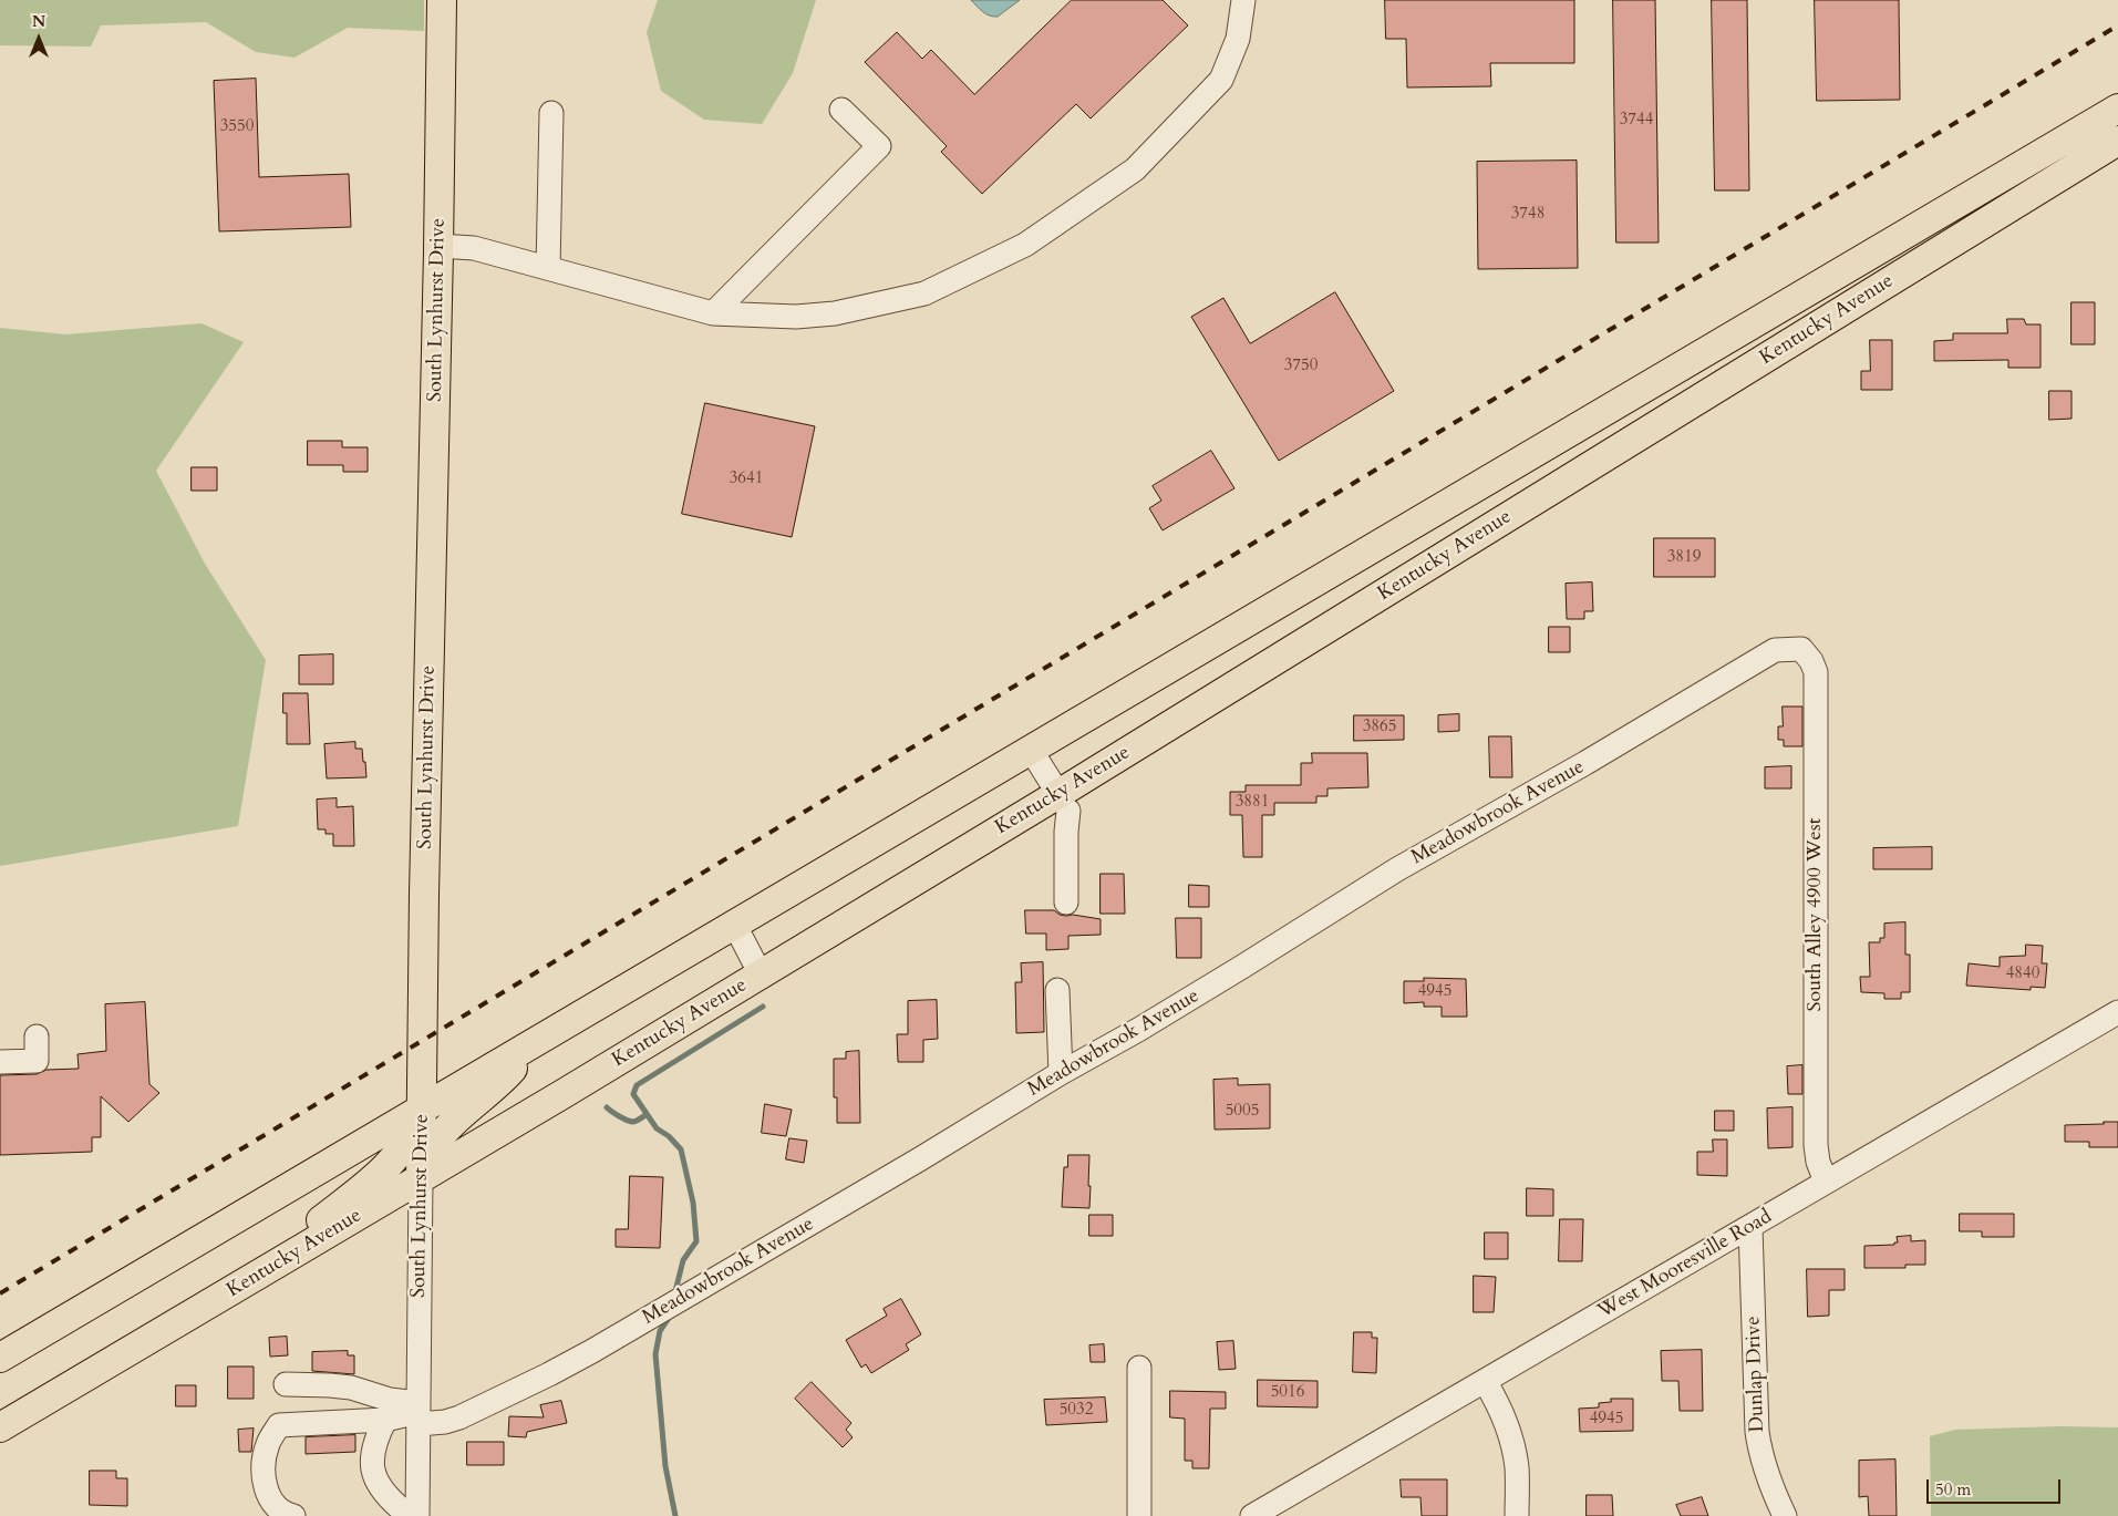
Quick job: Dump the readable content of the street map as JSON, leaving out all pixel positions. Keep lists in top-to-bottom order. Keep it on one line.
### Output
{"streets":{"main road":["South Lynhurst Drive","Kentucky Avenue"],"street":["Meadowbrook Avenue","South Alley 4900 West","West Mooresville Road","Dunlap Drive"]},"crossings":[["South Lynhurst Drive","Kentucky Avenue"],["South Lynhurst Drive","Meadowbrook Avenue"],["Meadowbrook Avenue","South Alley 4900 West"],["South Alley 4900 West","West Mooresville Road"],["West Mooresville Road","Dunlap Drive"]],"house_numbers":["3744","3550","3748","3750","3641","3819","3865","3881","4840","4945","5005","5016","5032","4945"],"scale_bar":"50 m","north":"top"}
